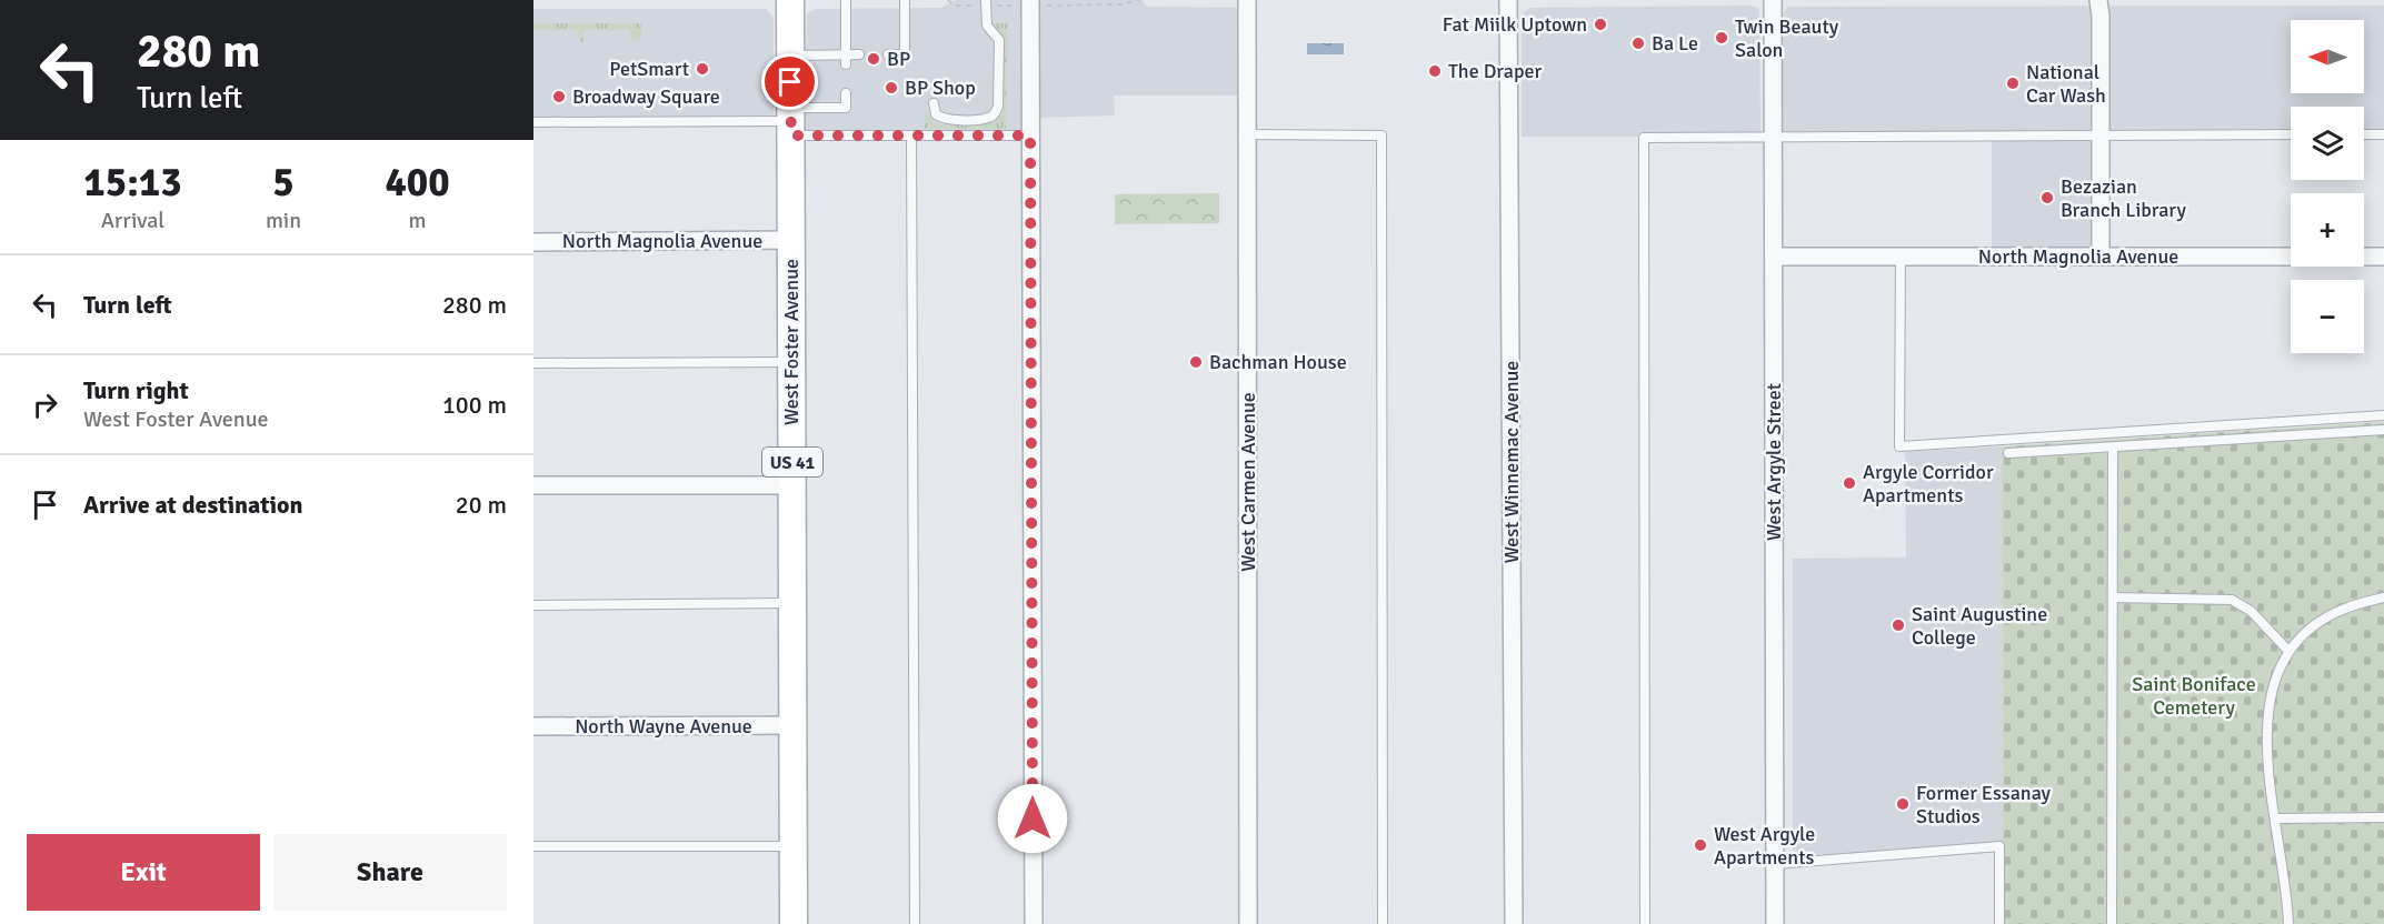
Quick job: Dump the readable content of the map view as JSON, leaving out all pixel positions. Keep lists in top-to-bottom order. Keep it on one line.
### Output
{"streets":{"main road":["West Foster Avenue","US 41"],"street":["North Magnolia Avenue","West Winnemac Avenue","West Argyle Street","West Carmen Avenue","North Wayne Avenue"]},"crossings":[["North Magnolia Avenue","West Foster Avenue"],["North Magnolia Avenue","West Argyle Street"],["West Foster Avenue","North Wayne Avenue"]],"parks":["Saint Boniface Cemetery"],"places":["Fat Miilk Uptown","Twin Beauty Salon","Ba Le","BP","PetSmart","The Draper","National Car Wash","BP Shop","Broadway Square","Bezazian Branch Library","Bachman House","Argyle Corridor Apartments","Saint Augustine College","Former Essanay Studios","West Argyle Apartments"],"north":"left","page":{"turn":["280 m","Turn left"],"map_buttons":["+","−"],"eta":["15:13","Arrival","5","min","400","m"],"list":[{"name":"Turn left","value":"280 m"},{"name":"Turn right","note":"West Foster Avenue","value":"100 m"},{"name":"Arrive at destination","value":"20 m"}],"buttons":["Exit","Share"]}}
